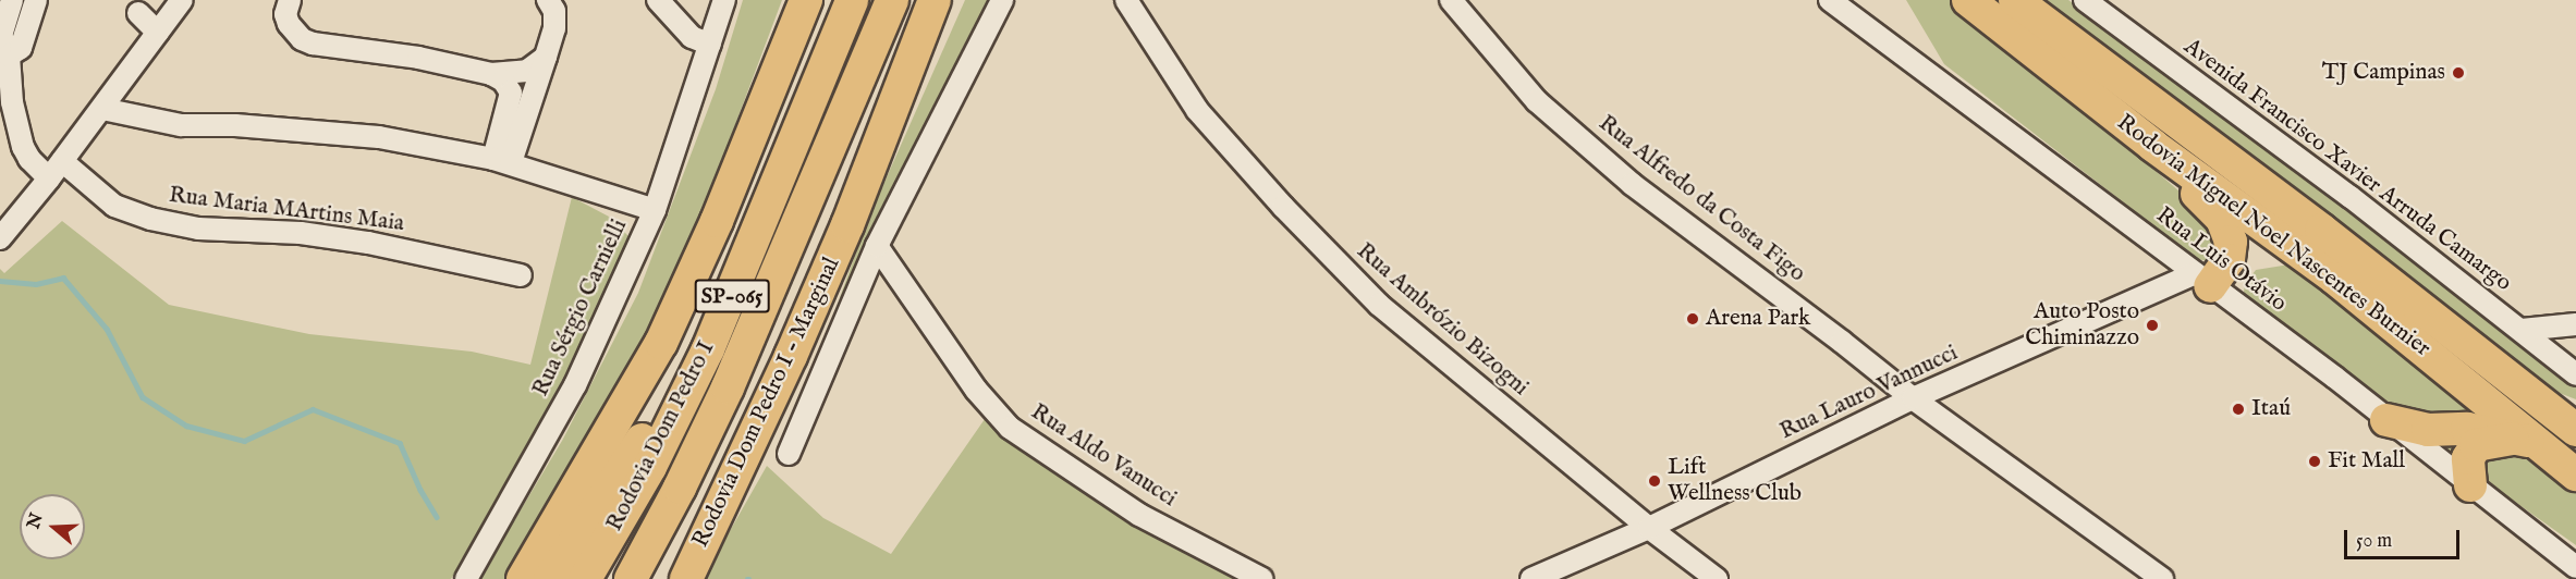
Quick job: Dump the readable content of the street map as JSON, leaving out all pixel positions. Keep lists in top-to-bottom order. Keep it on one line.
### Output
{"streets":{"highway":["Rodovia Miguel Noel Nascentes Burnier","SP-065","Rodovia Dom Pedro I - Marginal","Rodovia Dom Pedro I"],"street":["Avenida Francisco Xavier Arruda Camargo","Rua Alfredo da Costa Figo","Rua Maria MArtins Maia","Rua Luis Otávio","Rua Sérgio Carnielli","Rua Ambrózio Bizogni","Rua Lauro Vannucci","Rua Aldo Vanucci"]},"crossings":[["Rua Alfredo da Costa Figo","Rua Lauro Vannucci"],["Rua Luis Otávio","Rua Lauro Vannucci"],["Rua Ambrózio Bizogni","Rua Lauro Vannucci"]],"places":["TJ Campinas","Arena Park","Auto Posto Chiminazzo","Itaú","Fit Mall","Lift Wellness Club"],"scale_bar":"50 m","north":"left"}
